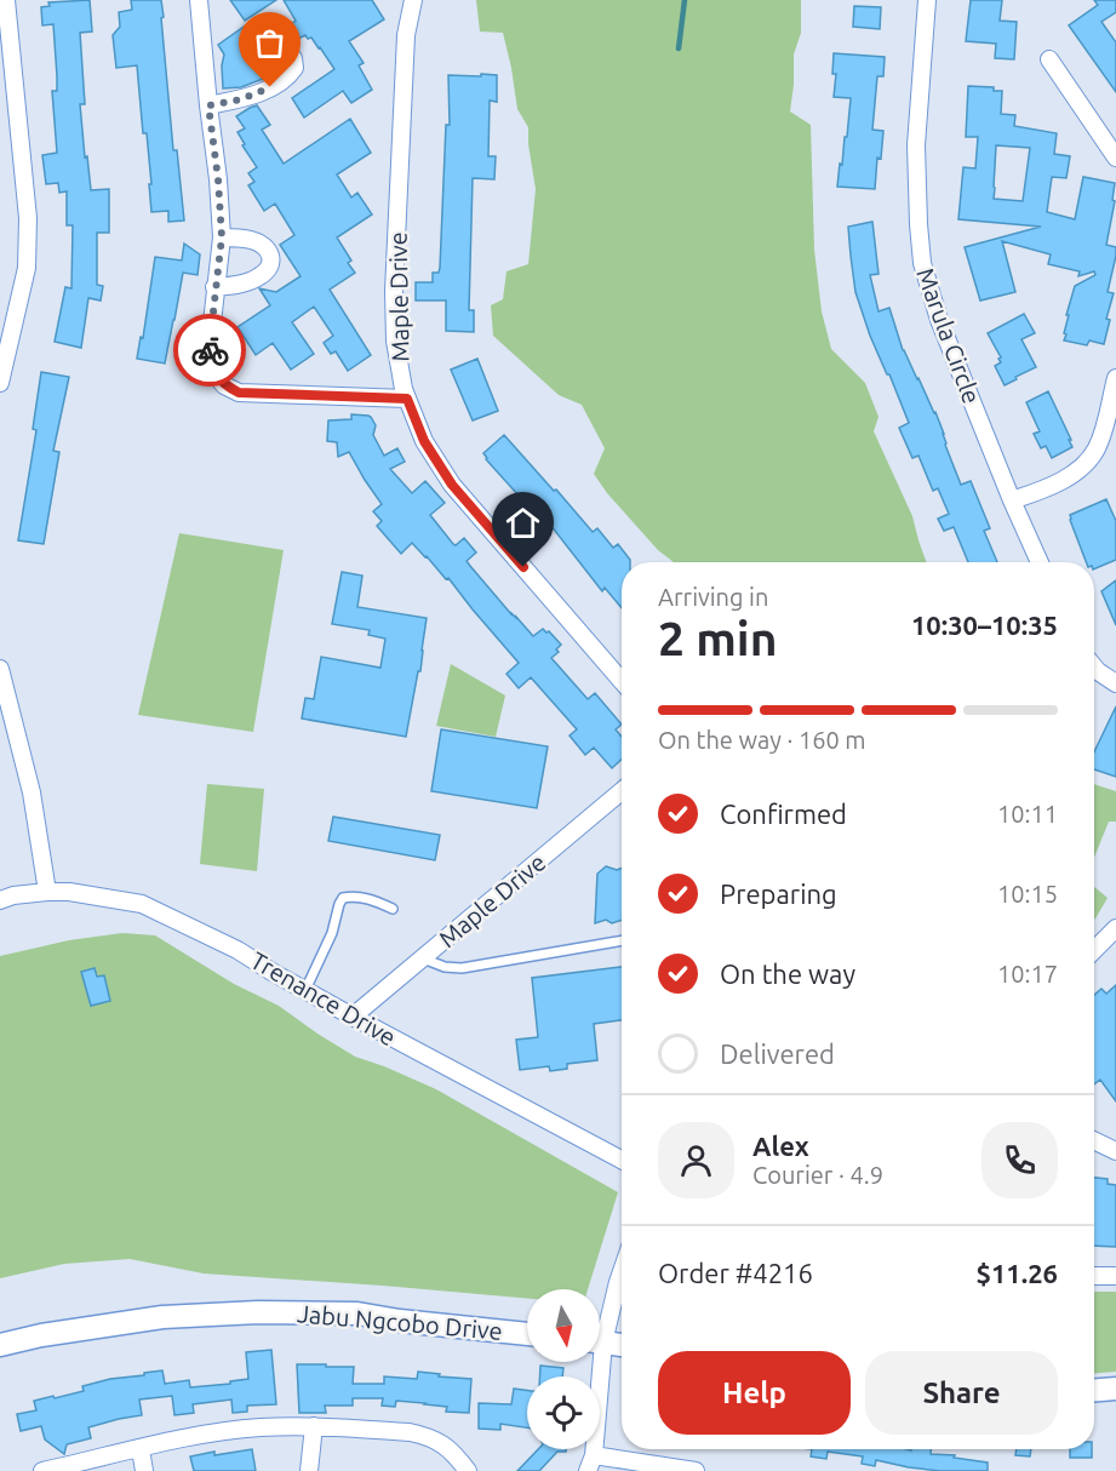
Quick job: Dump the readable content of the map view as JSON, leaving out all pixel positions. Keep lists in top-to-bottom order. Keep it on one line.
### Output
{"streets":{"main road":["Jabu Ngcobo Drive"],"street":["Maple Drive","Marula Circle","Trenance Drive"]},"crossings":[["Maple Drive","Trenance Drive"]],"north":"bottom","page":{"heading":["2 min","Arriving in","10:30–10:35"],"panel":["Alex","Courier · 4.9","Order #4216","$11.26"],"bar":"On the way · 160 m","list":[["Confirmed","10:11"],["Preparing","10:15"],["On the way","10:17"],"Delivered"],"buttons":["Help","Share"]}}
